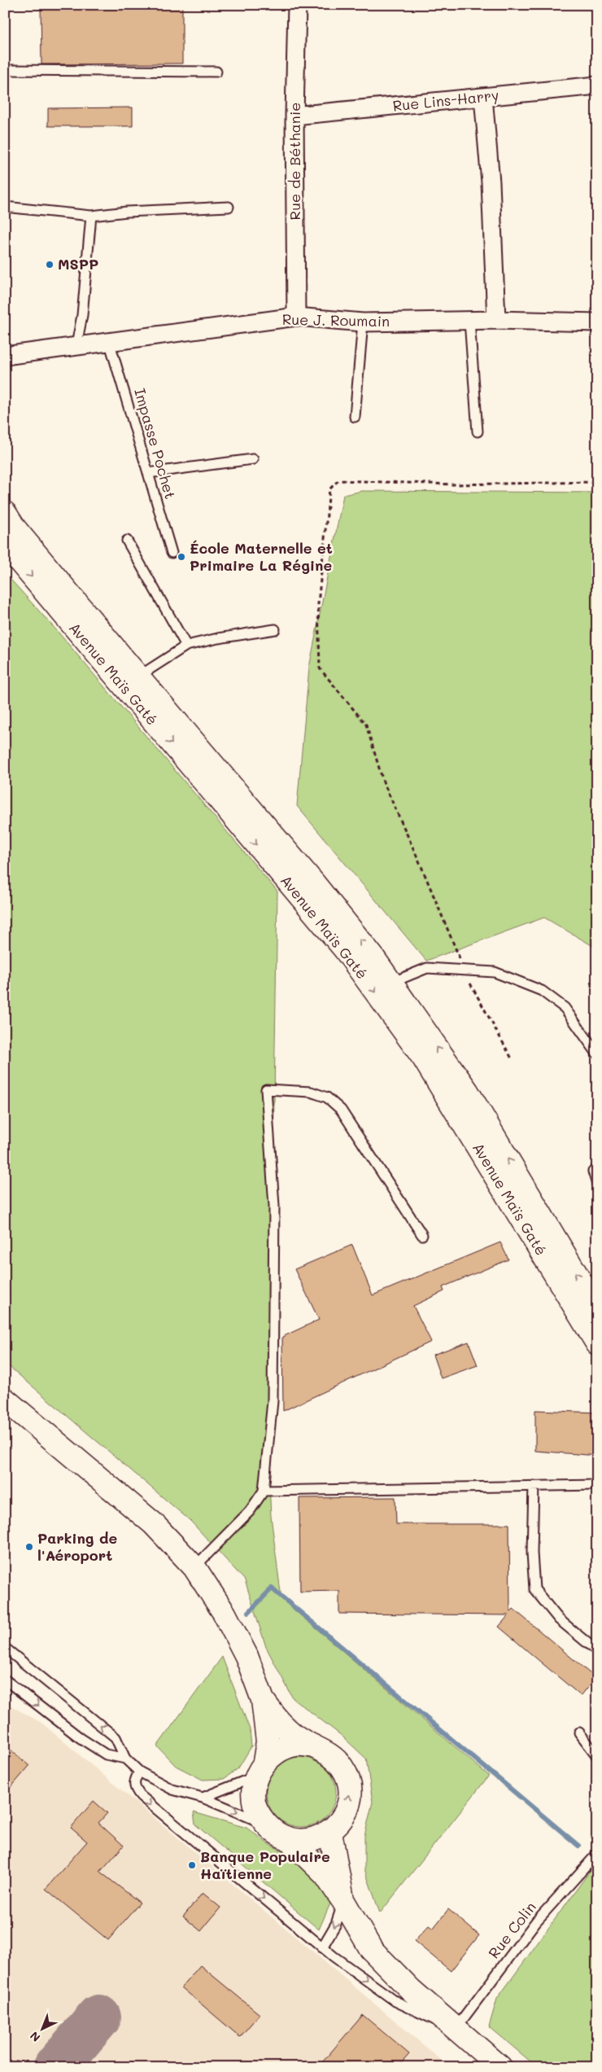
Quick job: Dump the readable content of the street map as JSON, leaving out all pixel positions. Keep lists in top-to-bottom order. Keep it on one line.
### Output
{"streets":{"main road":["Avenue Maïs Gaté"],"street":["Rue Lins-Harry","Rue de Béthanie","Rue J. Roumain"],"lane":["Impasse Pochet","Rue Colin"]},"crossings":[["Rue Lins-Harry","Rue de Béthanie"],["Rue de Béthanie","Rue J. Roumain"],["Rue J. Roumain","Impasse Pochet"]],"places":["MSPP","École Maternelle et Primaire La Régine","Parking de l'Aéroport","Banque Populaire Haïtienne"],"north":"bottom left"}
